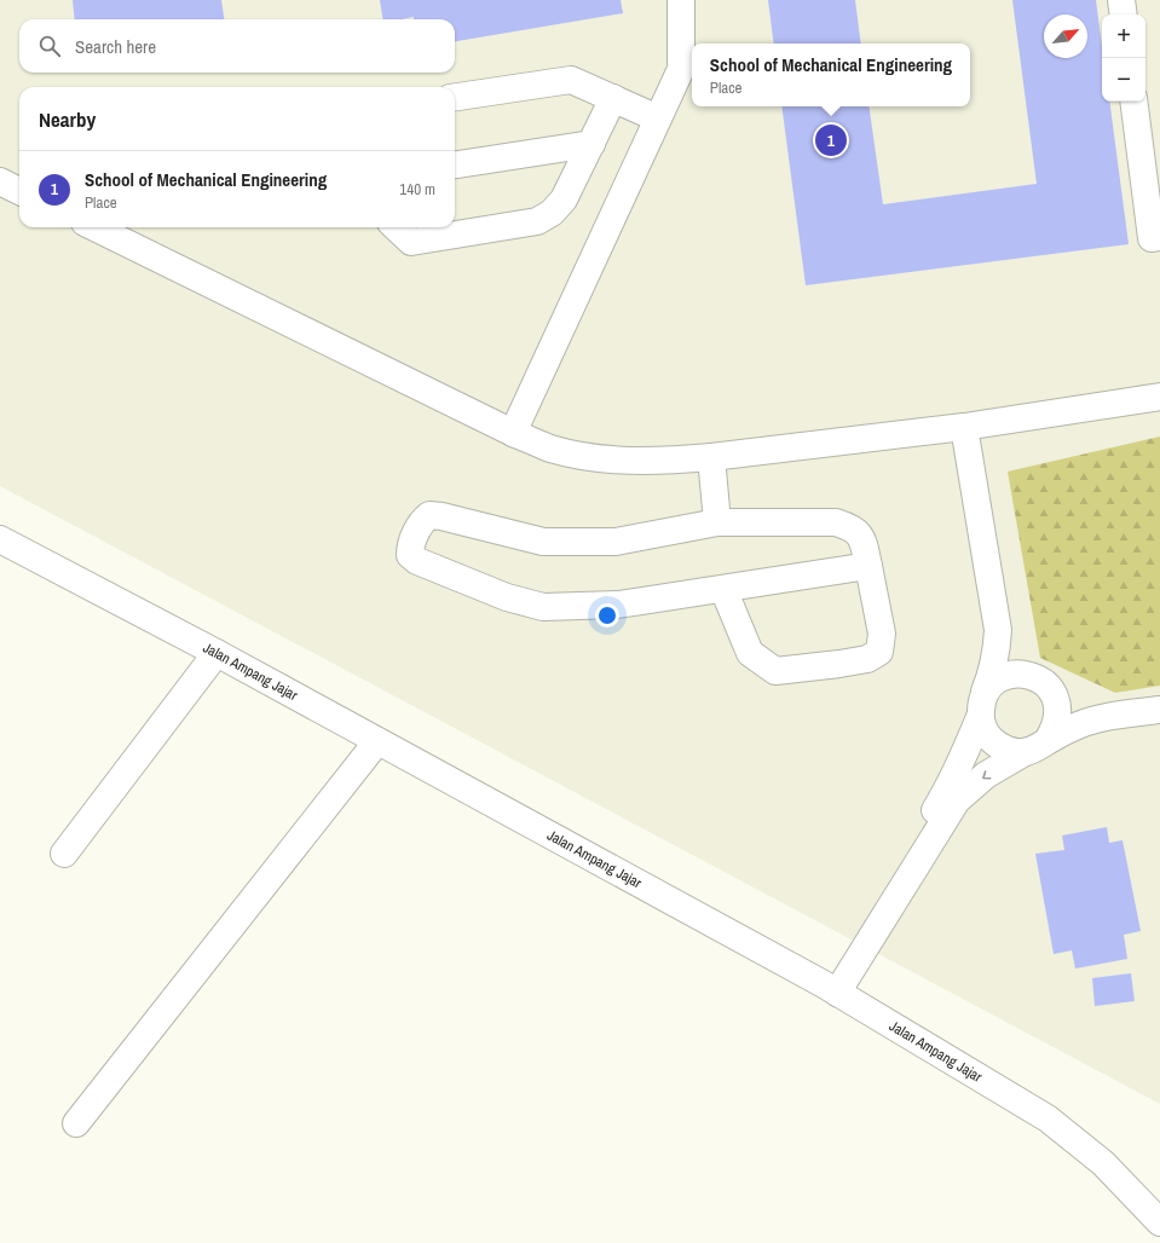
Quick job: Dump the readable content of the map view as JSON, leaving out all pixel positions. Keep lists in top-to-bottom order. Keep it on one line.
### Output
{"streets":{"street":["Jalan Ampang Jajar"]},"north":"top right","page":{"map_buttons":["+","−"],"search":"Search here","popup":["School of Mechanical Engineering","Place"],"heading":"Nearby","pins":"1","list":[{"mark":"1","name":"School of Mechanical Engineering","note":"Place","value":"140 m"}]}}
